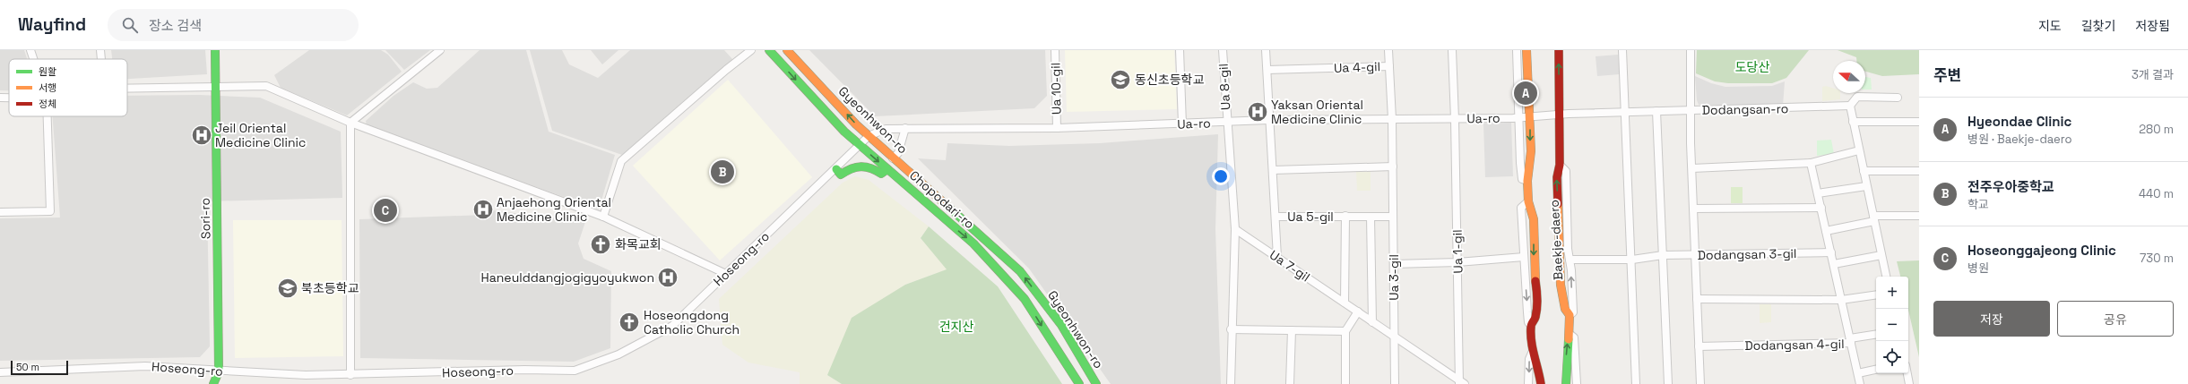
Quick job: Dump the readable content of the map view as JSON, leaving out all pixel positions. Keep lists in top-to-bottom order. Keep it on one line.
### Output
{"streets":{"street":["Ua 4-gil","Ua 8-gil","Ua 10-gil","Dodangsan-ro","Ua-ro","Gyeonhwon-ro","Chopodari-ro","Ua 5-gil","Sori-ro","Baekje-daero","Ua 1-gil","Dodangsan 3-gil","Hoseong-ro","Ua 7-gil","Ua 3-gil","Dodangsan 4-gil"]},"crossings":[["Ua 4-gil","Ua-ro"],["Ua 4-gil","Ua 5-gil"],["Ua 4-gil","Ua 3-gil"],["Ua 8-gil","Ua-ro"],["Ua 10-gil","Ua-ro"],["Dodangsan-ro","Ua-ro"],["Dodangsan-ro","Baekje-daero"],["Ua-ro","Gyeonhwon-ro"],["Ua-ro","Ua 5-gil"],["Ua-ro","Baekje-daero"],["Ua-ro","Ua 1-gil"],["Ua-ro","Hoseong-ro"],["Ua-ro","Ua 3-gil"],["Gyeonhwon-ro","Hoseong-ro"],["Chopodari-ro","Hoseong-ro"],["Ua 5-gil","Ua 7-gil"],["Sori-ro","Hoseong-ro"],["Baekje-daero","Dodangsan 3-gil"],["Dodangsan 3-gil","Dodangsan 4-gil"]],"one_way":["Gyeonhwon-ro","Chopodari-ro"],"parks":["도당산","건지산"],"places":{"school or university":["동신초등학교","북초등학교"],"hospital":["Yaksan Oriental Medicine Clinic","Jeil Oriental Medicine Clinic","Anjaehong Oriental Medicine Clinic","Haneulddangjogigyoyukwon"],"church":["화목교회","Hoseongdong Catholic Church"]},"legend":["원활","서행","정체"],"scale_bar":"50 m","north":"left","page":{"header":"Wayfind","search":"장소 검색","nav":["지도","길찾기","저장됨"],"heading":["주변","3개 결과"],"pins":["A","B","C"],"list":[{"mark":"A","name":"Hyeondae Clinic","note":"병원 · Baekje-daero","value":"280 m"},{"mark":"B","name":"전주우아중학교","note":"학교","value":"440 m"},{"mark":"C","name":"Hoseonggajeong Clinic","note":"병원","value":"730 m"}],"map_buttons":["+","−"],"buttons":["저장","공유"],"scale":"50 m"}}
